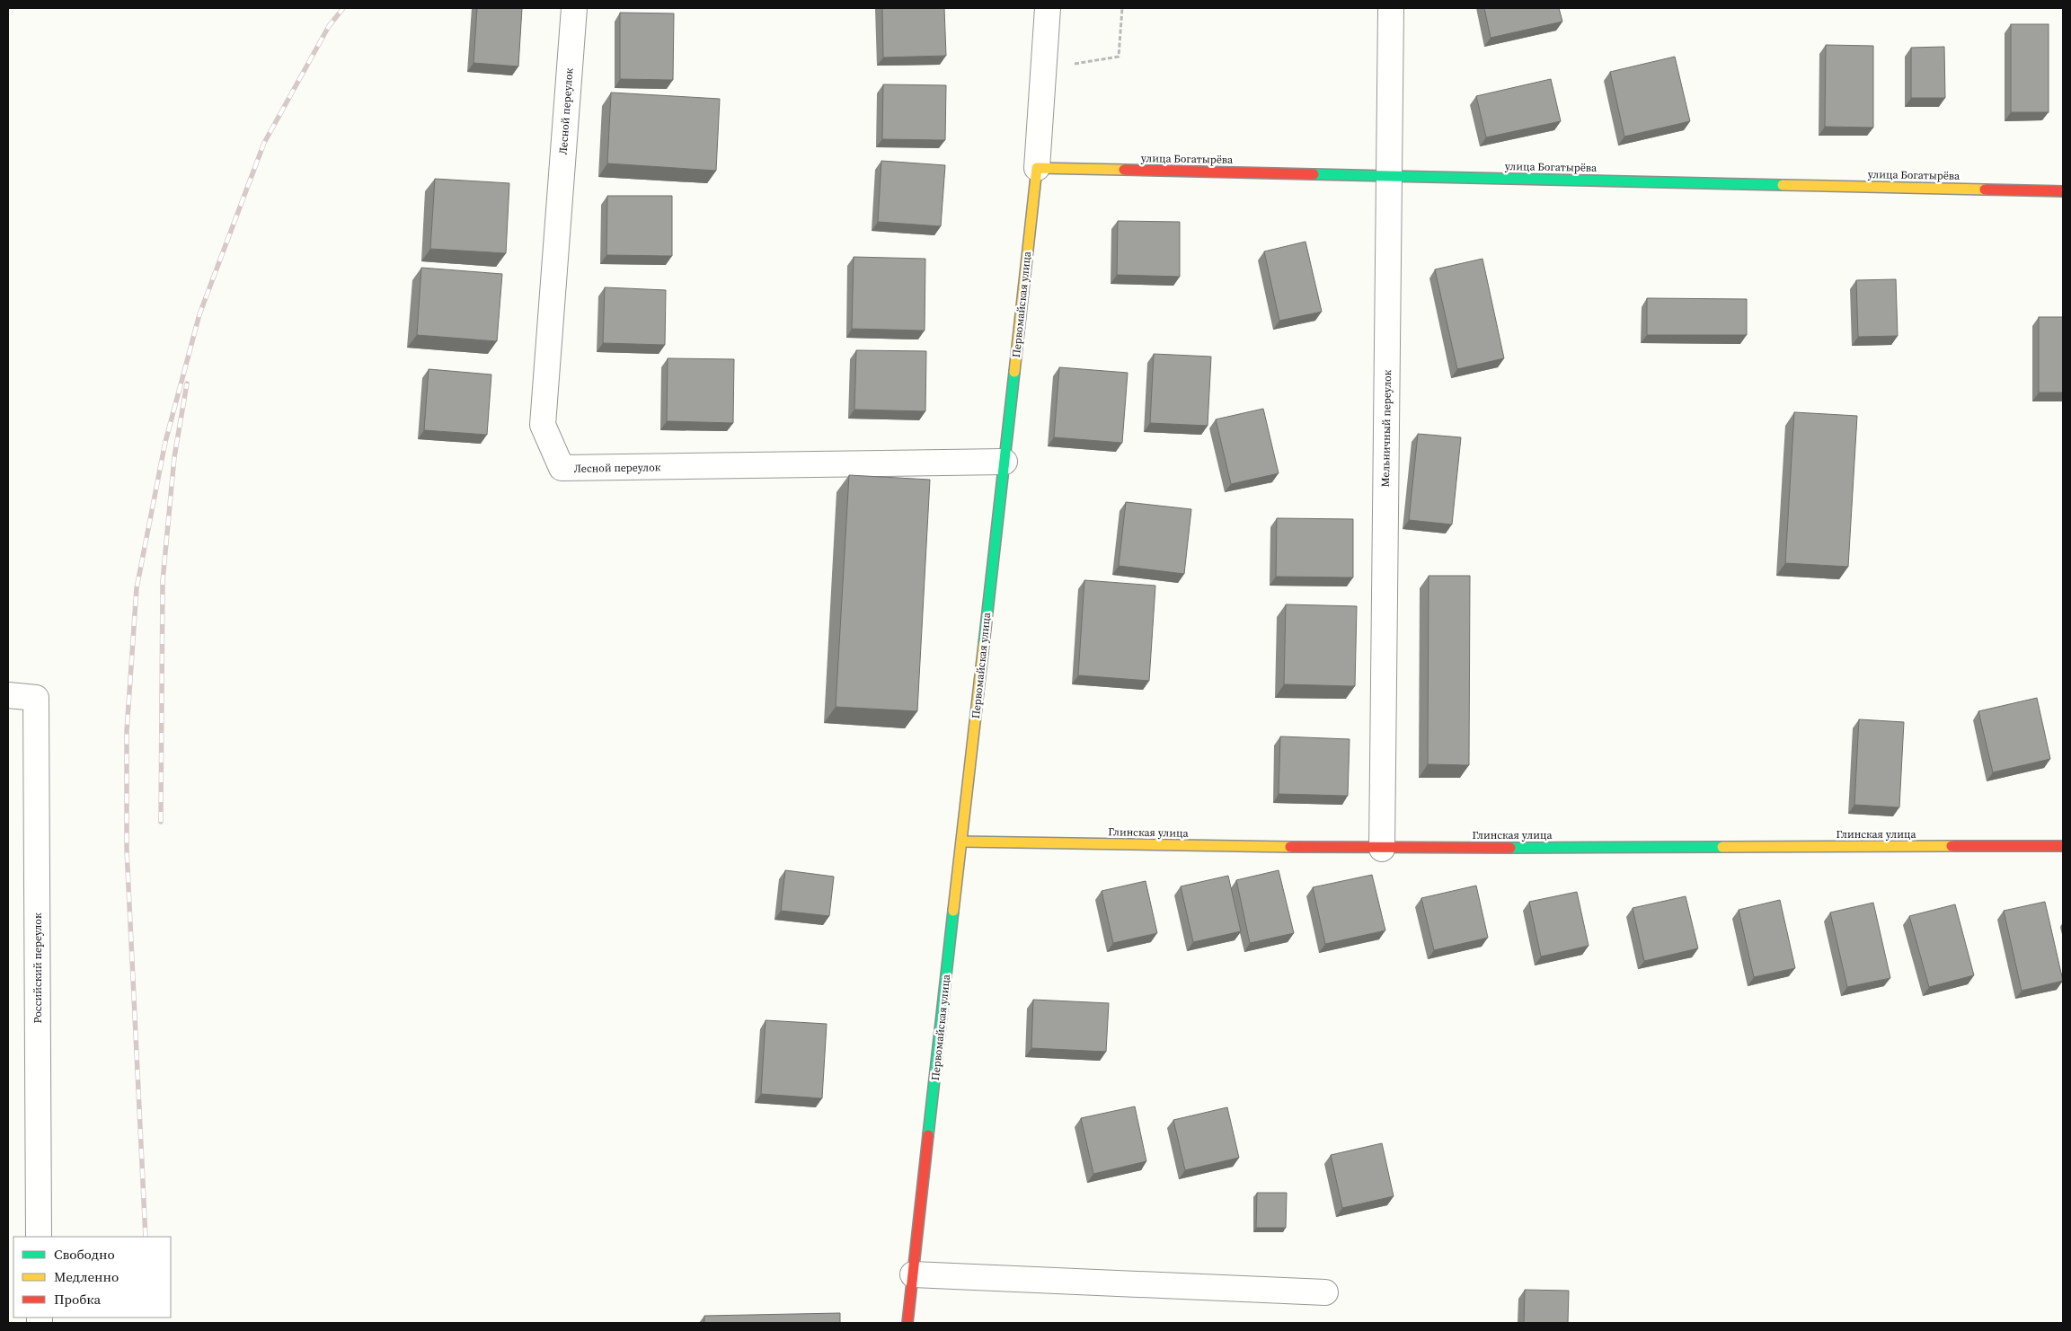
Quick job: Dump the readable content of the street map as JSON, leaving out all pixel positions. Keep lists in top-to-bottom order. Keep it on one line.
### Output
{"streets":{"street":["Лесной переулок","улица Богатырёва","Первомайская улица","Мельничный переулок","Глинская улица","Российский переулок"]},"crossings":[["Лесной переулок","Первомайская улица"],["улица Богатырёва","Первомайская улица"],["улица Богатырёва","Мельничный переулок"],["Первомайская улица","Глинская улица"],["Мельничный переулок","Глинская улица"]],"legend":["Свободно","Медленно","Пробка"]}
